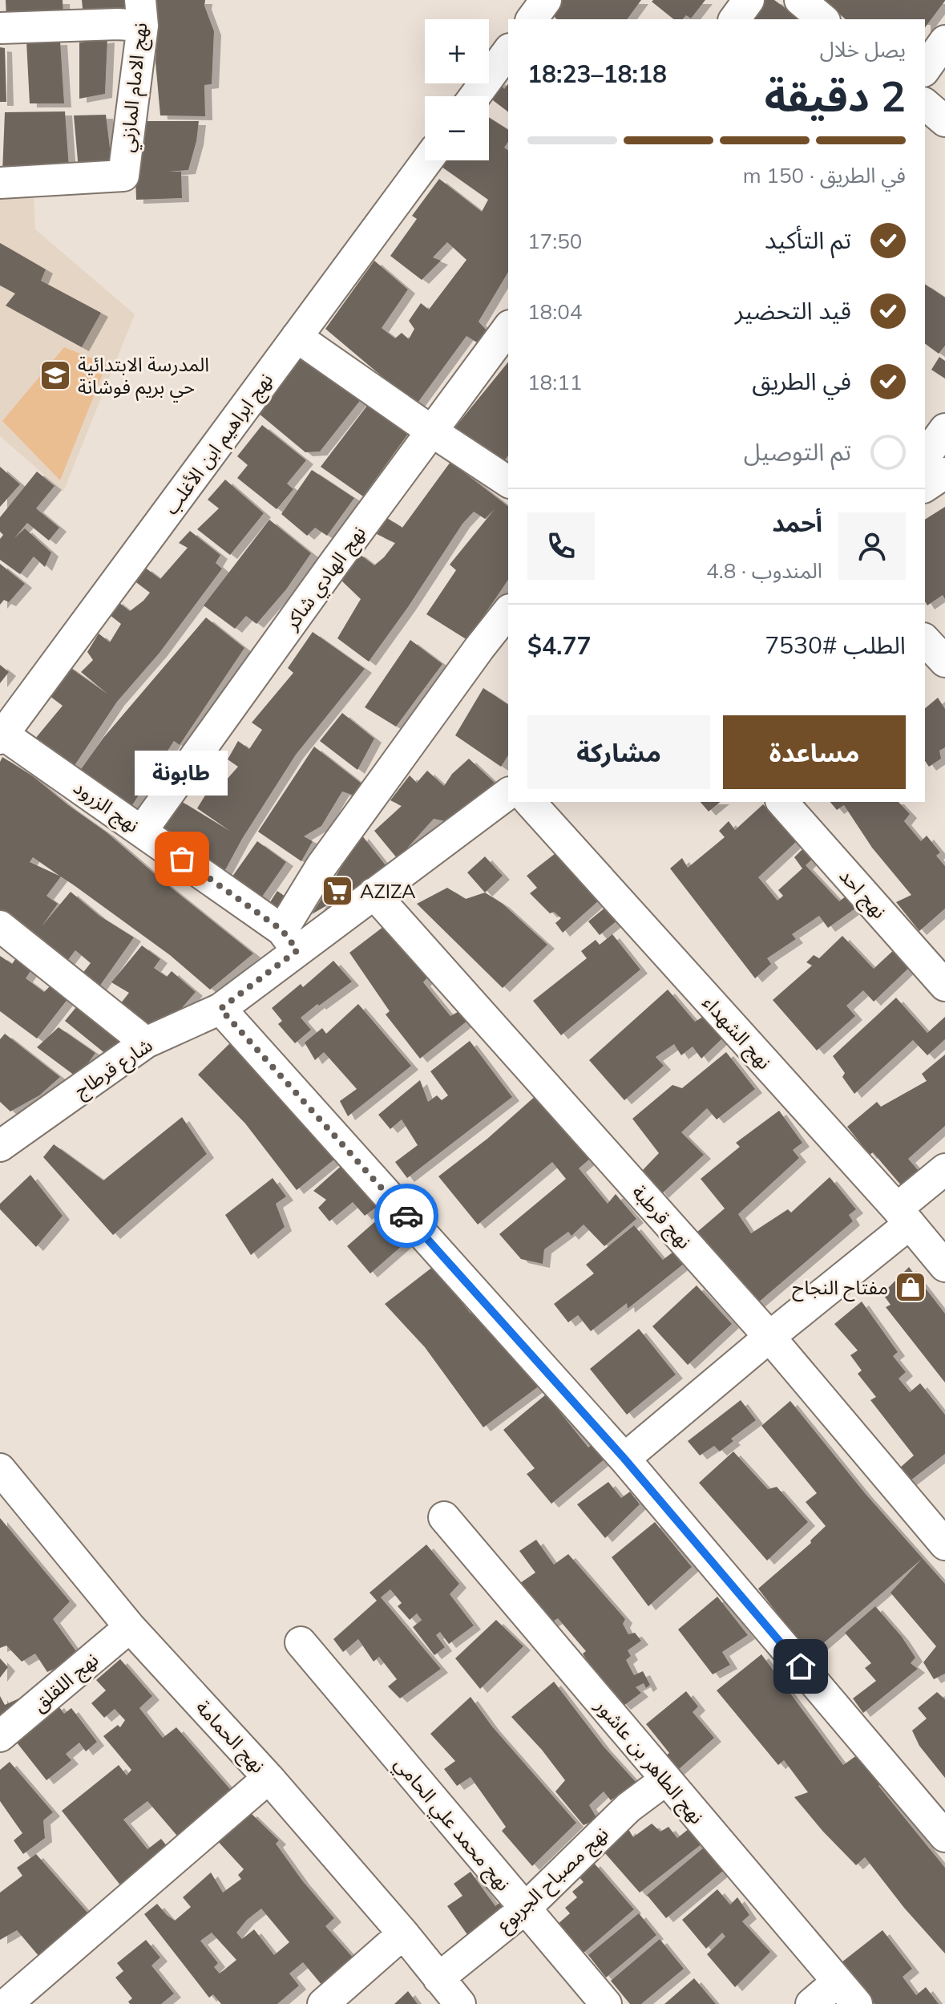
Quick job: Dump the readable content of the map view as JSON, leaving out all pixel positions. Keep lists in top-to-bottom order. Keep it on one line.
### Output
{"streets":{"street":["نهج الامام المازني","نهج ابراهيم ابن الأغلب","نهج الهادي شاكر","نهج الزرود","نهج احد","نهج الشهداء","شارع قرطاج","نهج قرطبة","نهج اللقلق","نهج الحمامة","نهج الطاهر بن عاشور","نهج محمد علي الحامي","نهج مصباح الجربوع"]},"crossings":[["نهج ابراهيم ابن الأغلب","نهج الزرود"],["نهج الهادي شاكر","نهج الزرود"],["نهج الزرود","شارع قرطاج"],["شارع قرطاج","نهج قرطبة"],["نهج اللقلق","نهج الحمامة"],["نهج الحمامة","نهج مصباح الجربوع"],["نهج الطاهر بن عاشور","نهج مصباح الجربوع"],["نهج محمد علي الحامي","نهج مصباح الجربوع"]],"places":{"school or university":["المدرسة الابتدائية حي بريم فوشانة"],"other":["طابونة"],"supermarket":["AZIZA"],"shop":["مفتاح النجاح"]},"page":{"map_buttons":["+","−"],"heading":["2 دقيقة","يصل خلال","18:18–18:23"],"panel":["أحمد","المندوب · 4.8","الطلب #7530","$4.77"],"bar":"في الطريق · 150 m","list":[["تم التأكيد","17:50"],["قيد التحضير","18:04"],["في الطريق","18:11"],"تم التوصيل"],"buttons":["مساعدة","مشاركة"],"bubble":"طابونة"}}
